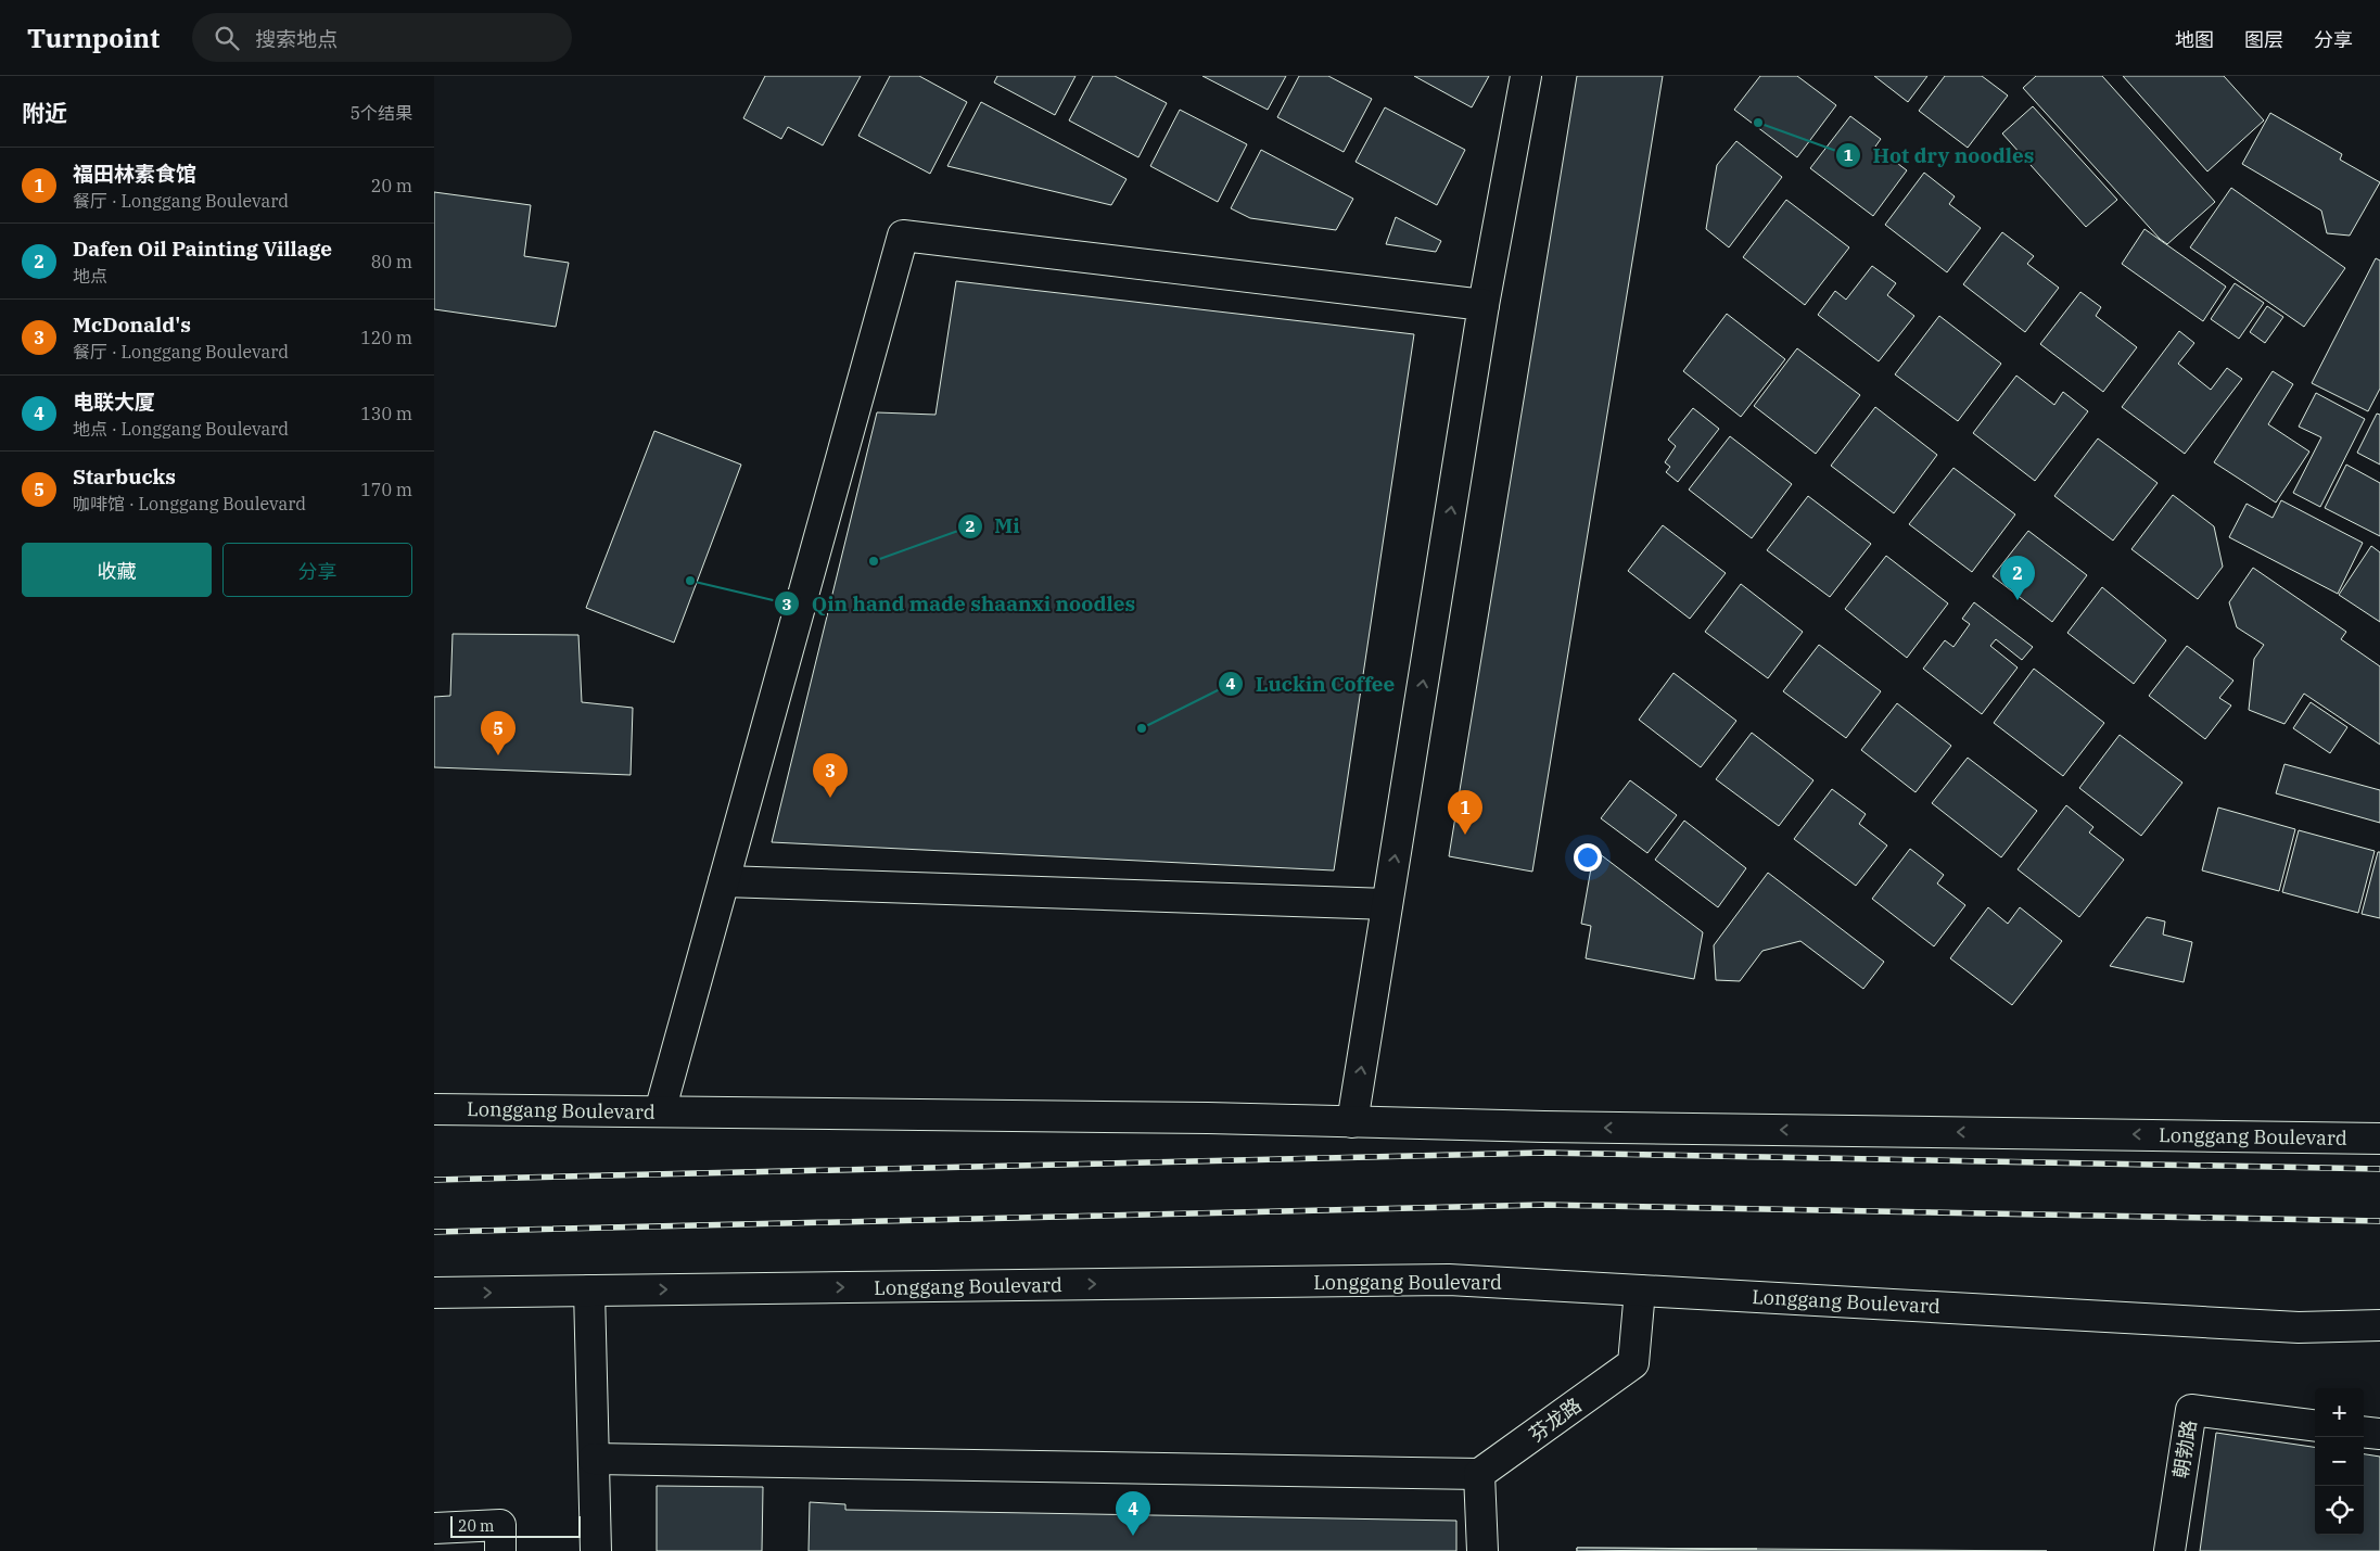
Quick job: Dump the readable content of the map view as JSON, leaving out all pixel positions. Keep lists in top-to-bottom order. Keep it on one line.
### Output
{"streets":{"main road":["Longgang Boulevard","芬龙路","朝勃路"]},"crossings":[["Longgang Boulevard","芬龙路"]],"places":["Hot dry noodles","Mi","Qin hand made shaanxi noodles","Luckin Coffee"],"scale_bar":"20 m","page":{"header":"Turnpoint","search":"搜索地点","nav":["地图","图层","分享"],"heading":["附近","5个结果"],"list":[{"mark":"1","name":"福田林素食馆","note":"餐厅 · Longgang Boulevard","value":"20 m"},{"mark":"2","name":"Dafen Oil Painting Village","note":"地点","value":"80 m"},{"mark":"3","name":"McDonald's","note":"餐厅 · Longgang Boulevard","value":"120 m"},{"mark":"4","name":"电联大厦","note":"地点 · Longgang Boulevard","value":"130 m"},{"mark":"5","name":"Starbucks","note":"咖啡馆 · Longgang Boulevard","value":"170 m"}],"buttons":["收藏","分享"],"pins":["2","5","3","1","4"],"map_buttons":["+","−"],"scale":"20 m"}}
